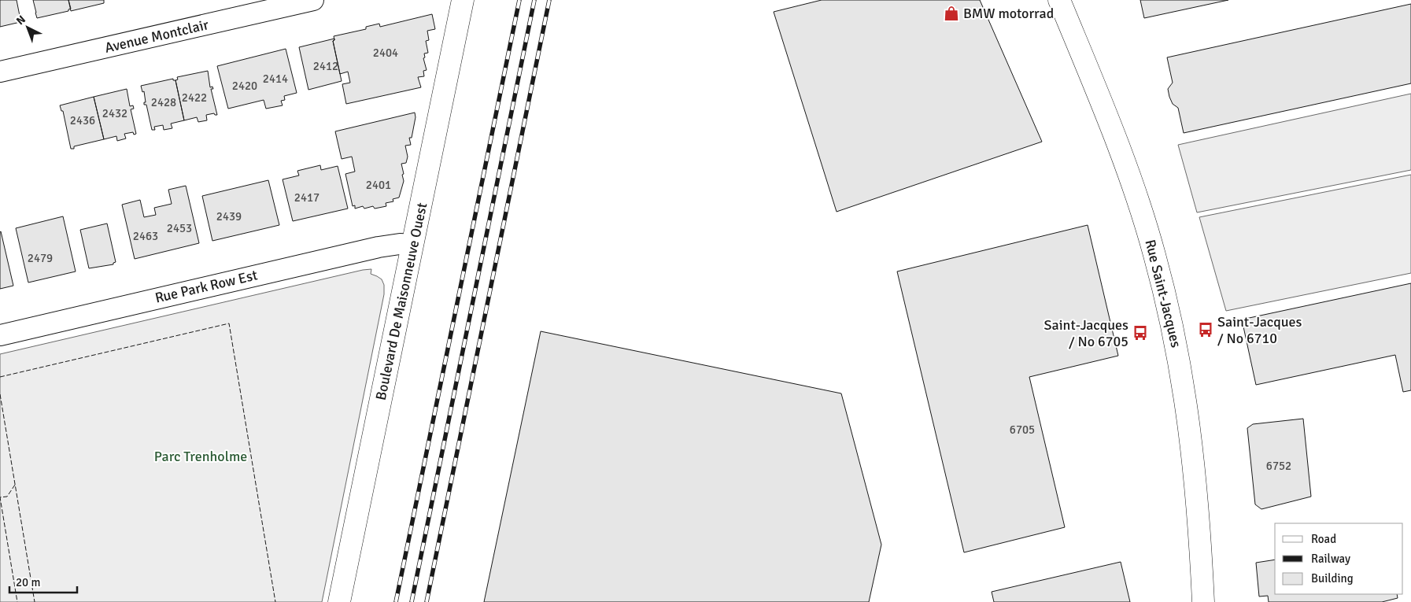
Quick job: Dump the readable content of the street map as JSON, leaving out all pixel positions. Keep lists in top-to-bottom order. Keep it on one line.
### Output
{"streets":{"main road":["Rue Saint-Jacques","Boulevard De Maisonneuve Ouest"],"street":["Avenue Montclair","Rue Park Row Est"]},"crossings":[["Rue Park Row Est","Boulevard De Maisonneuve Ouest"]],"parks":["Parc Trenholme"],"places":{"shop":["BMW motorrad"],"bus stop":["Saint-Jacques / No 6710","Saint-Jacques / No 6705"]},"house_numbers":["2404","2412","2414","2420","2422","2428","2432","2436","2401","2417","2439","2453","2463","2479","6705","6752"],"legend":["Road","Railway","Building"],"scale_bar":"20 m","north":"top left"}
